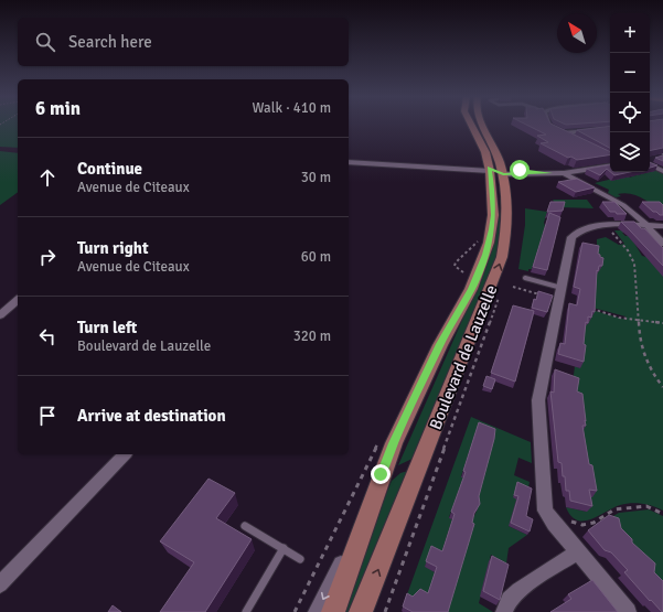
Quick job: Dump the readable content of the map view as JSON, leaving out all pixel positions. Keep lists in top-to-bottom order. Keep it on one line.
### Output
{"streets":{"main road":["Boulevard de Lauzelle"]},"north":"top left","page":{"map_buttons":["+","−"],"search":"Search here","heading":["6 min","Walk · 410 m"],"list":[["Continue","Avenue de Citeaux","30 m"],["Turn right","Avenue de Citeaux","60 m"],["Turn left","Boulevard de Lauzelle","320 m"],"Arrive at destination"]}}
